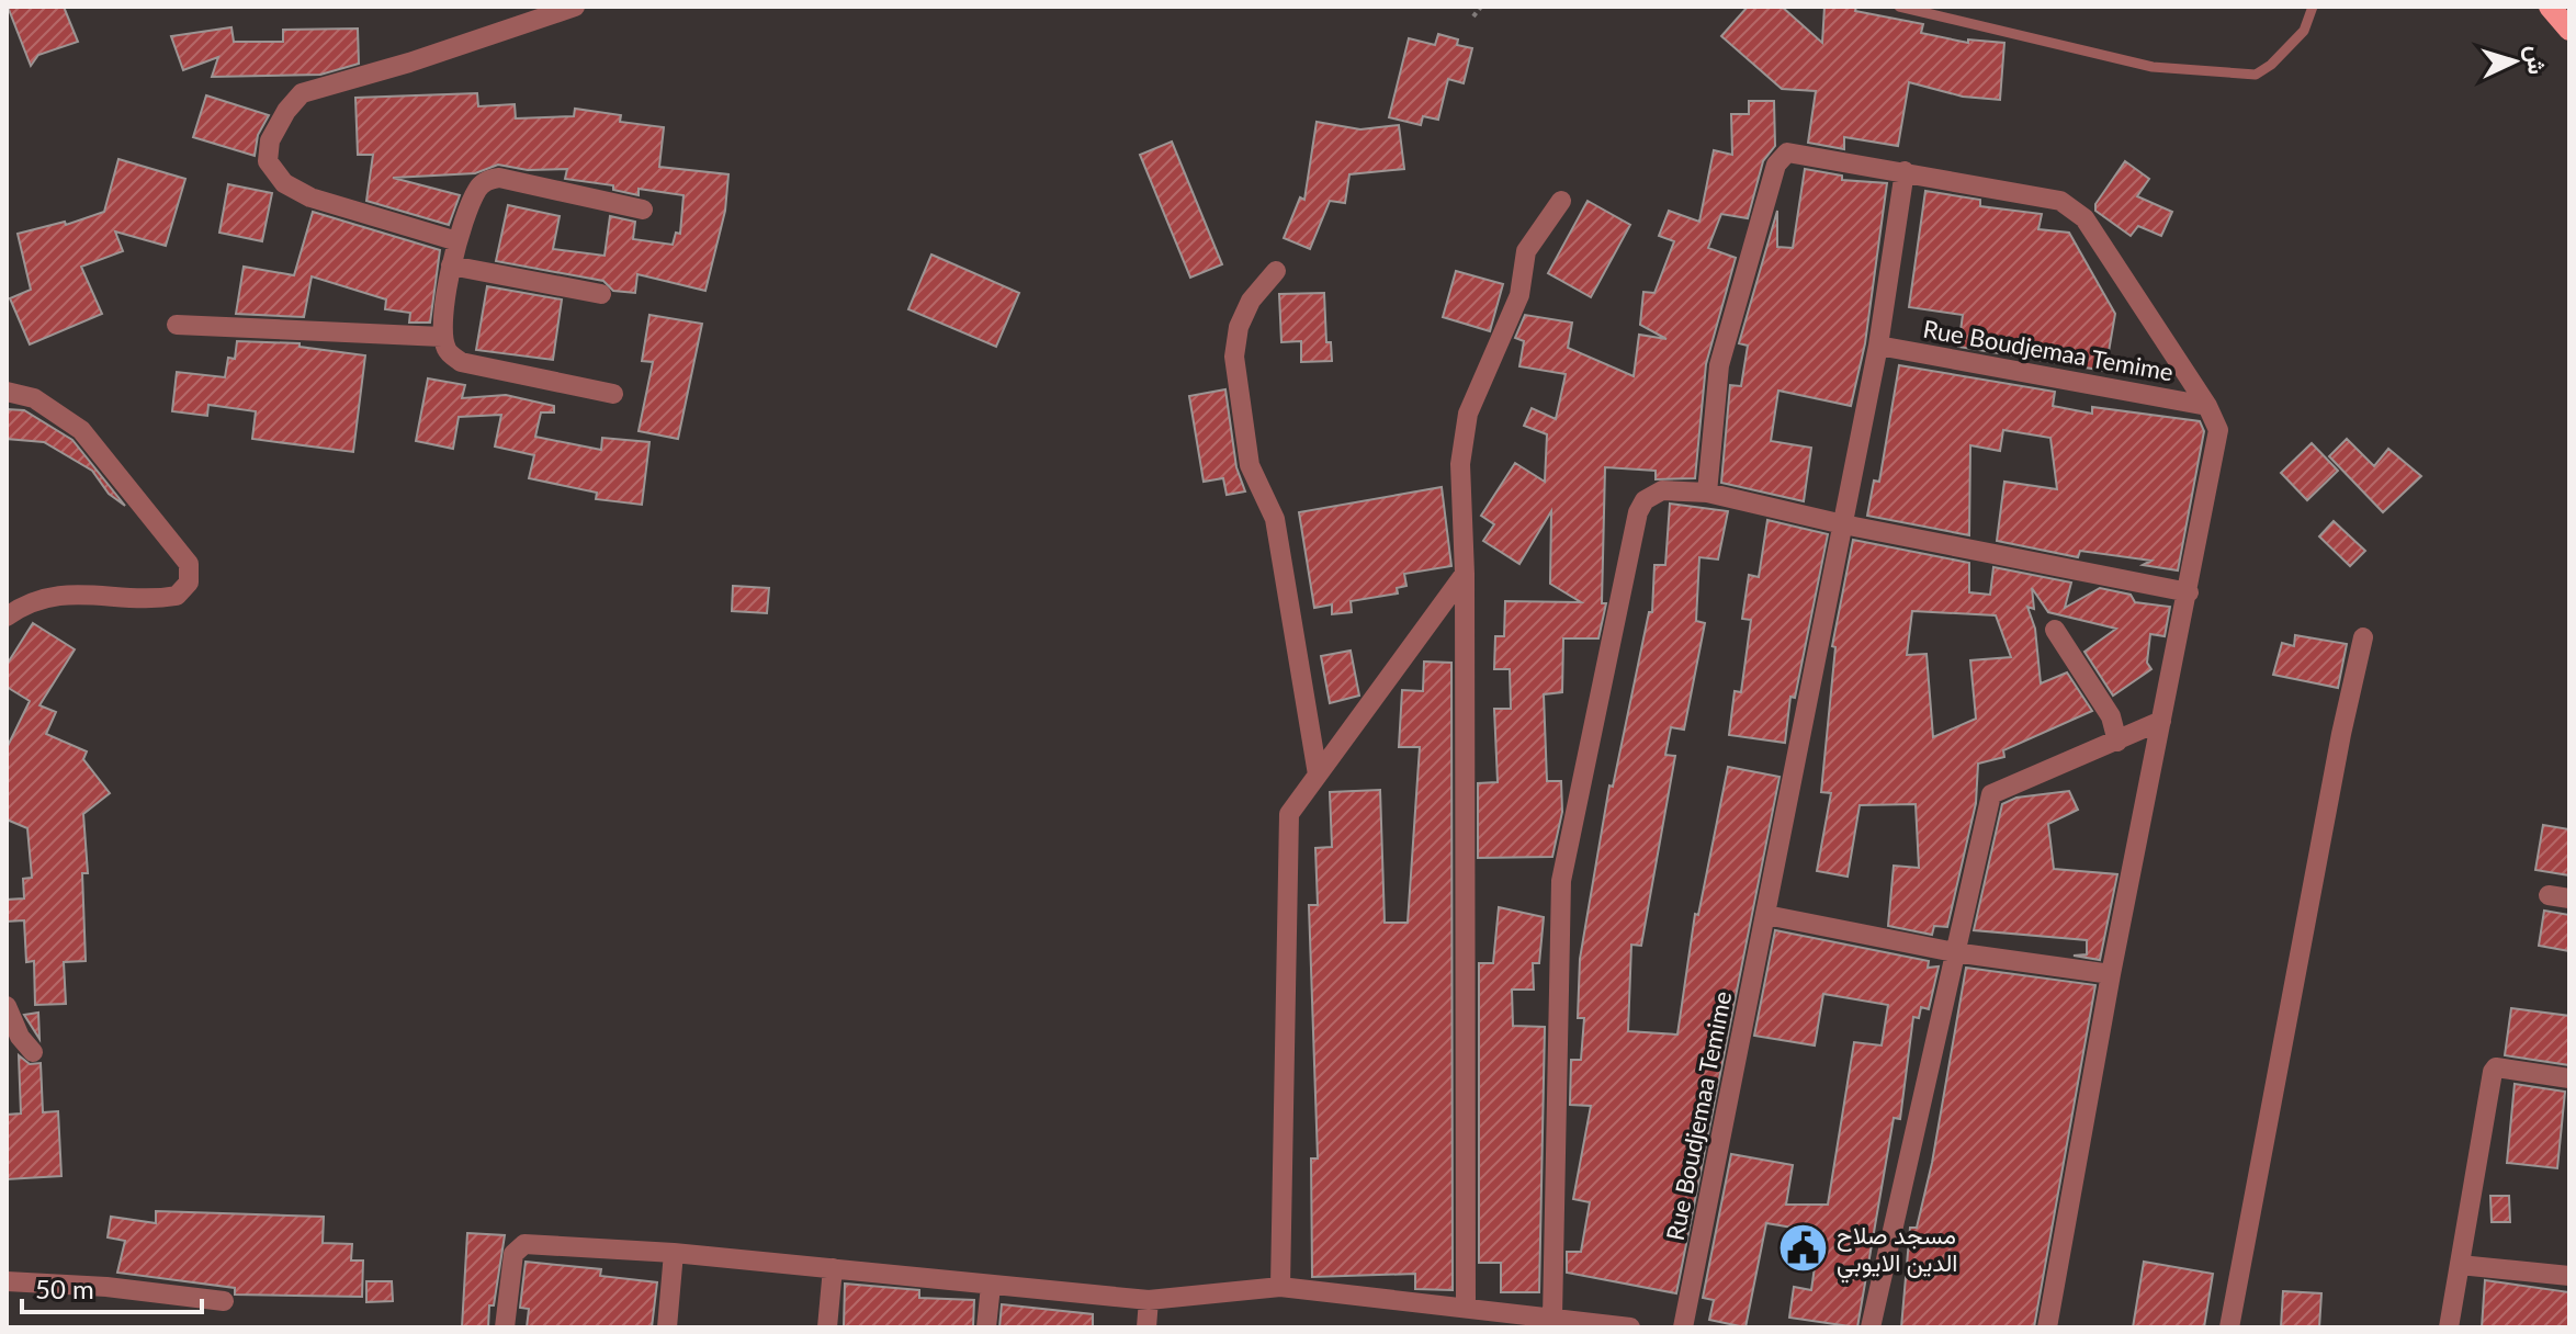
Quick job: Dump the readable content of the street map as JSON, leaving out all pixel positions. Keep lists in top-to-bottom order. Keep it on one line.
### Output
{"streets":{"street":["Rue Boudjemaa Temime"]},"places":{"public building":["مسجد صلاح الدين الايوبي"]},"scale_bar":"50 m","north":"right"}
